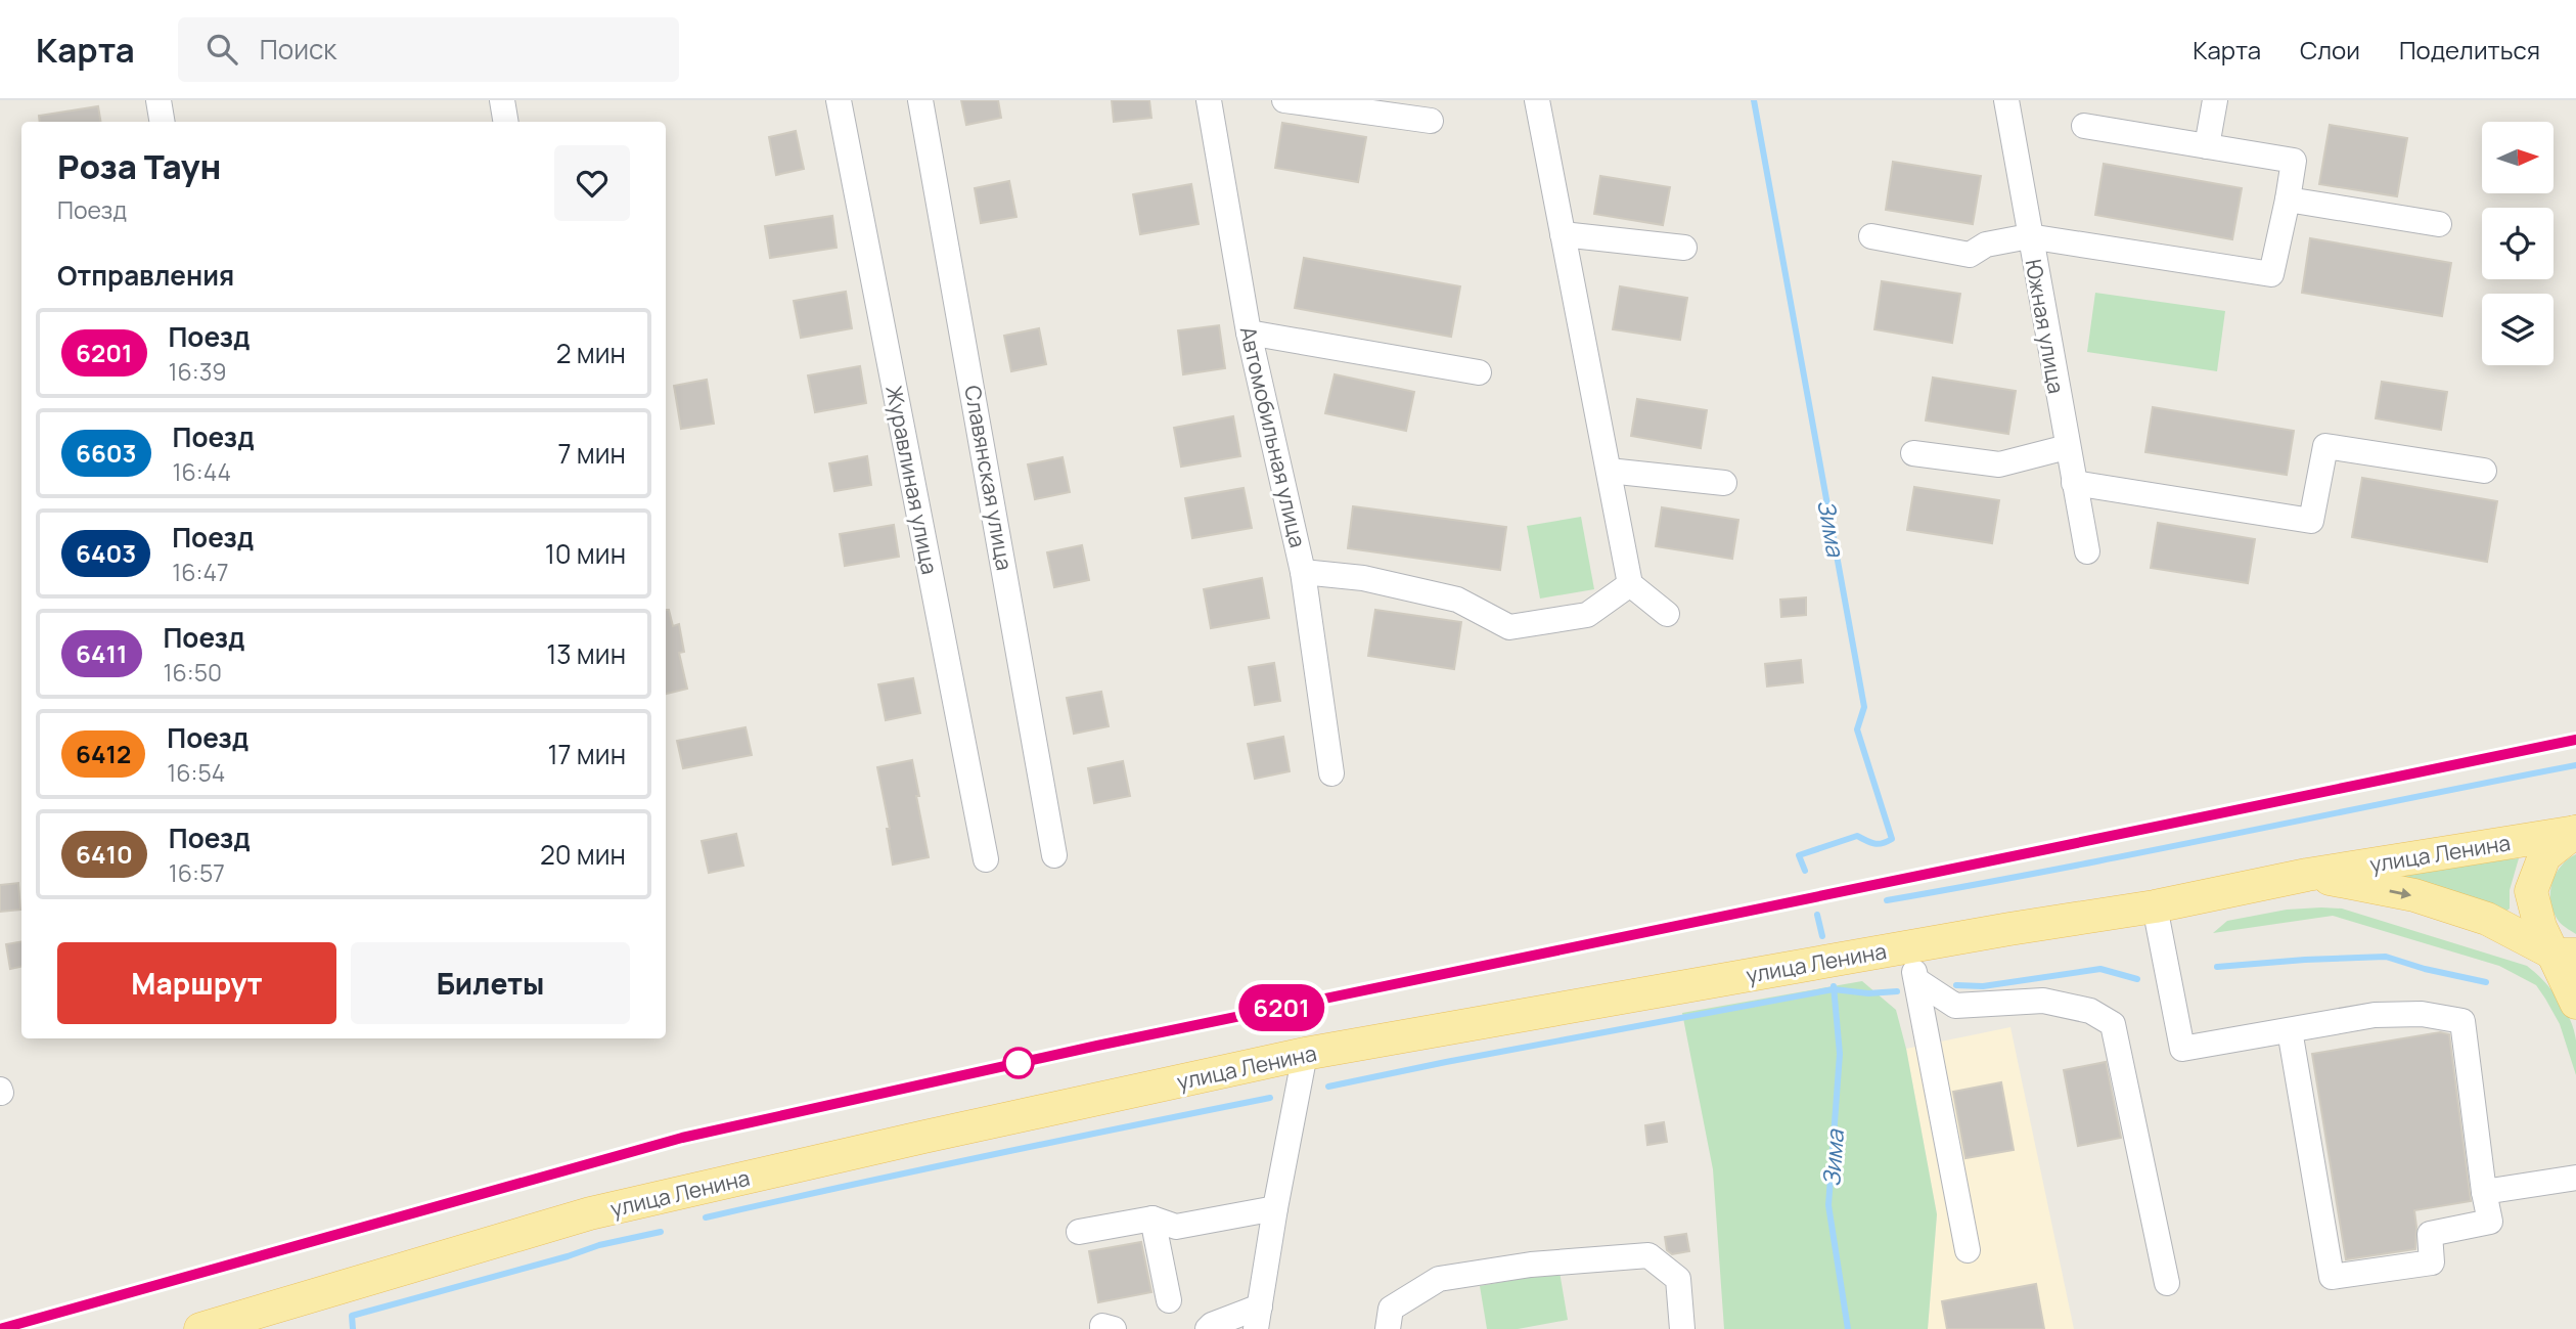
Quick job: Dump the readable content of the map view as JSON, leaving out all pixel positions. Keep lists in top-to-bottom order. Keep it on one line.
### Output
{"streets":{"main road":["улица Ленина"],"street":["Южная улица","Автомобильная улица","Славянская улица","Журавлиная улица"]},"water":["Зима"],"north":"right","page":{"header":"Карта","search":"Поиск","nav":["Карта","Слои","Поделиться"],"on_map":"6201","heading":[["Роза Таун","Поезд"],"Отправления"],"list":[{"mark":"6201","name":"Поезд","note":"16:39","value":"2 мин"},{"mark":"6603","name":"Поезд","note":"16:44","value":"7 мин"},{"mark":"6403","name":"Поезд","note":"16:47","value":"10 мин"},{"mark":"6411","name":"Поезд","note":"16:50","value":"13 мин"},{"mark":"6412","name":"Поезд","note":"16:54","value":"17 мин"},{"mark":"6410","name":"Поезд","note":"16:57","value":"20 мин"}],"buttons":["Маршрут","Билеты"]}}
